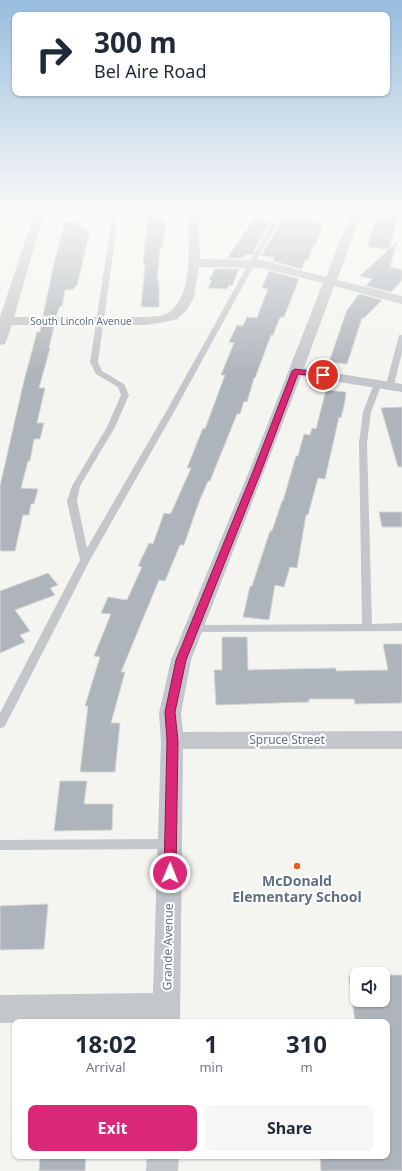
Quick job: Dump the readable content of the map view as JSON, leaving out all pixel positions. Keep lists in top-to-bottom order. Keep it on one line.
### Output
{"streets":{"street":["South Lincoln Avenue","Spruce Street","Grande Avenue"]},"crossings":[["Spruce Street","Grande Avenue"]],"places":["McDonald Elementary School"],"page":{"turn":["300 m","Bel Aire Road"],"eta":["18:02","Arrival","1","min","310","m"],"buttons":["Exit","Share"]}}
